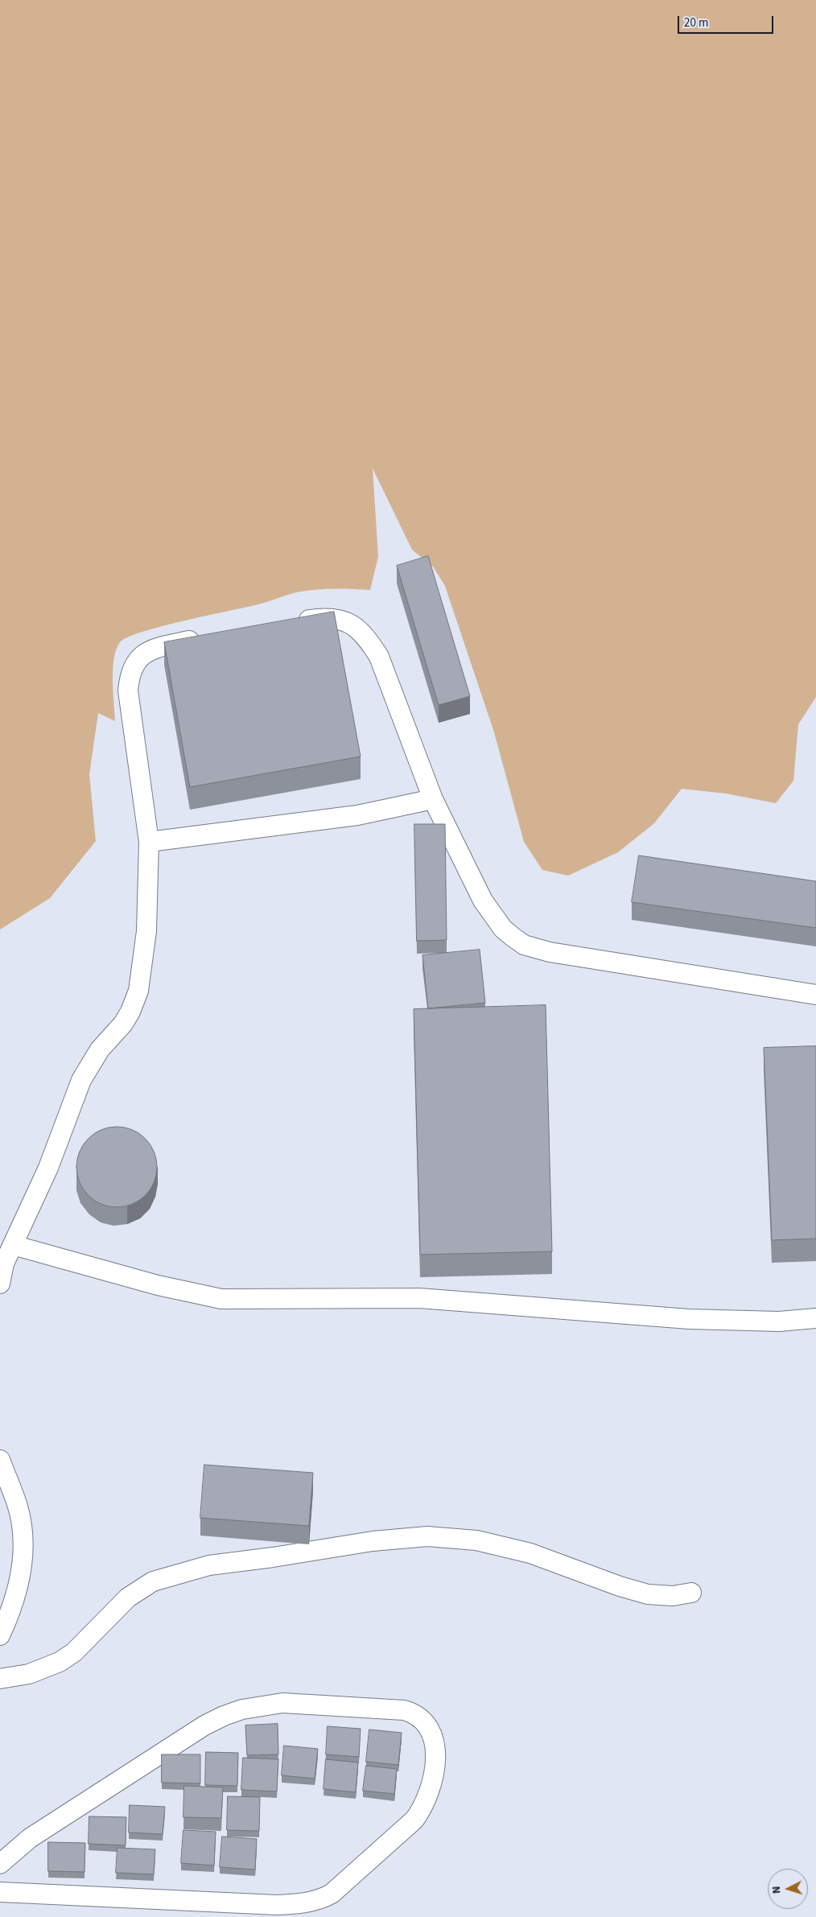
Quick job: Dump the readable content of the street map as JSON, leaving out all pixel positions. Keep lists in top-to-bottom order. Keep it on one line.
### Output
{"scale_bar":"20 m","north":"left"}
